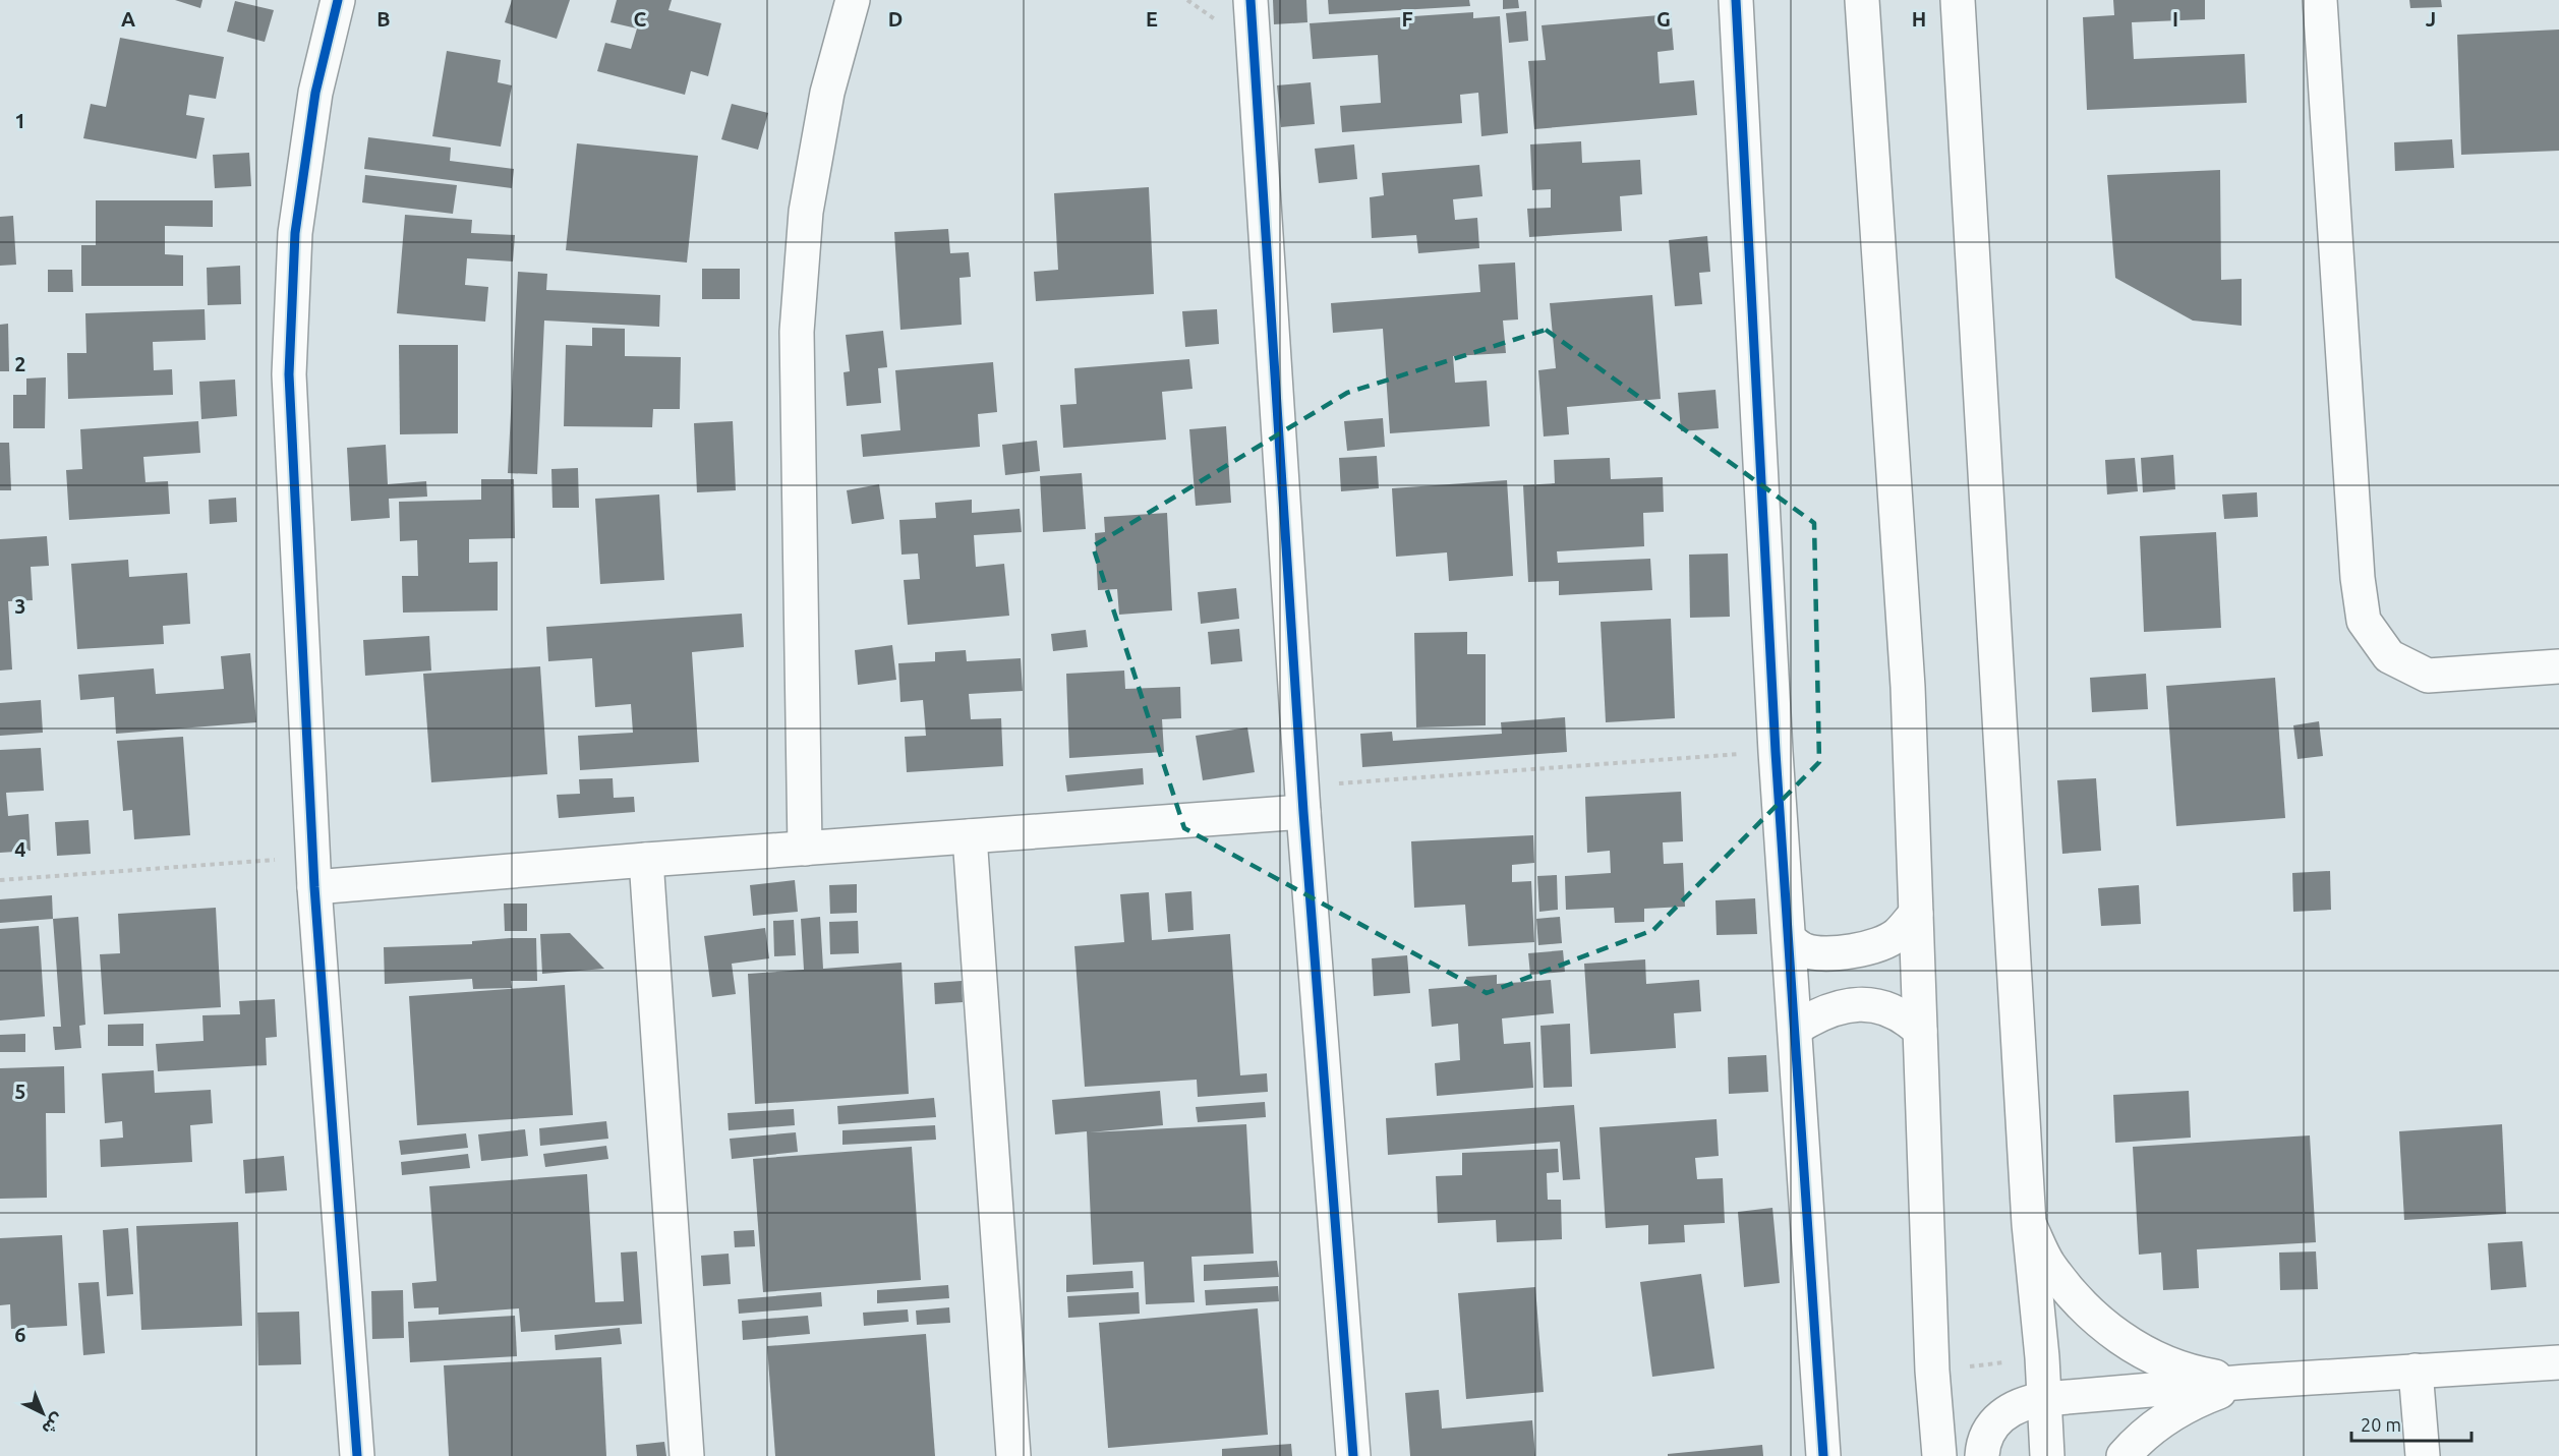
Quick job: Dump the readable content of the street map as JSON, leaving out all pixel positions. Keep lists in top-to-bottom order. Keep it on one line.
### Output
{"scale_bar":"20 m","north":"bottom right","grid":{"columns":["A","B","C","D","E","F","G","H","I","J"],"rows":["1","2","3","4","5","6"]}}
